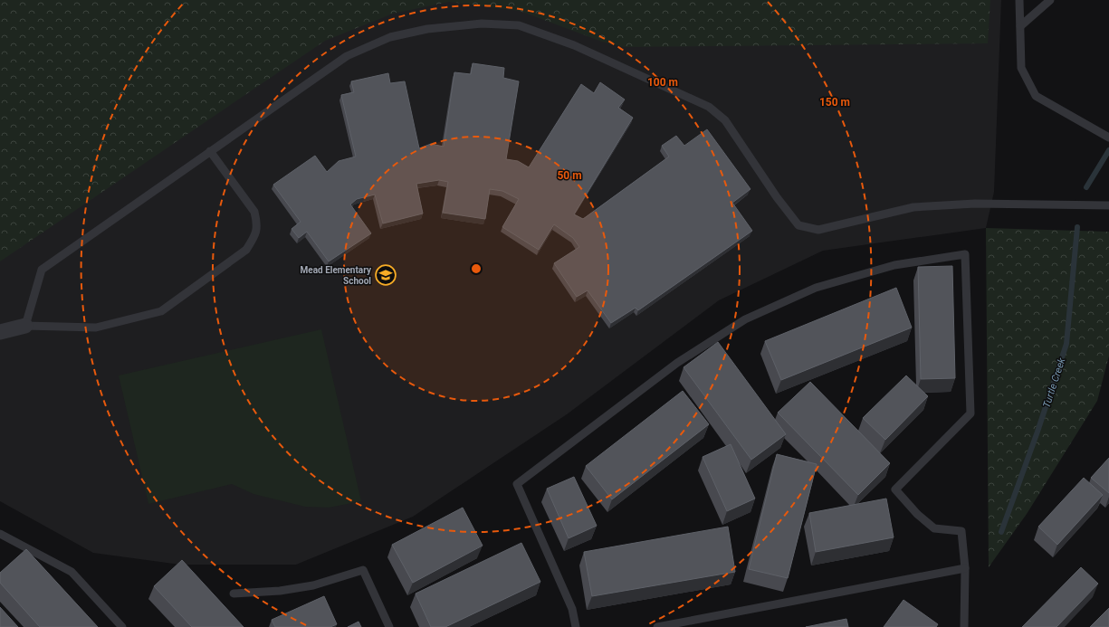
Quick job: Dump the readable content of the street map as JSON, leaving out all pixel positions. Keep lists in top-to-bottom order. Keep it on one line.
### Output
{"water":["Turtle Creek"],"places":{"school or university":["Mead Elementary School"]},"rings":["100 m","150 m","50 m"]}
